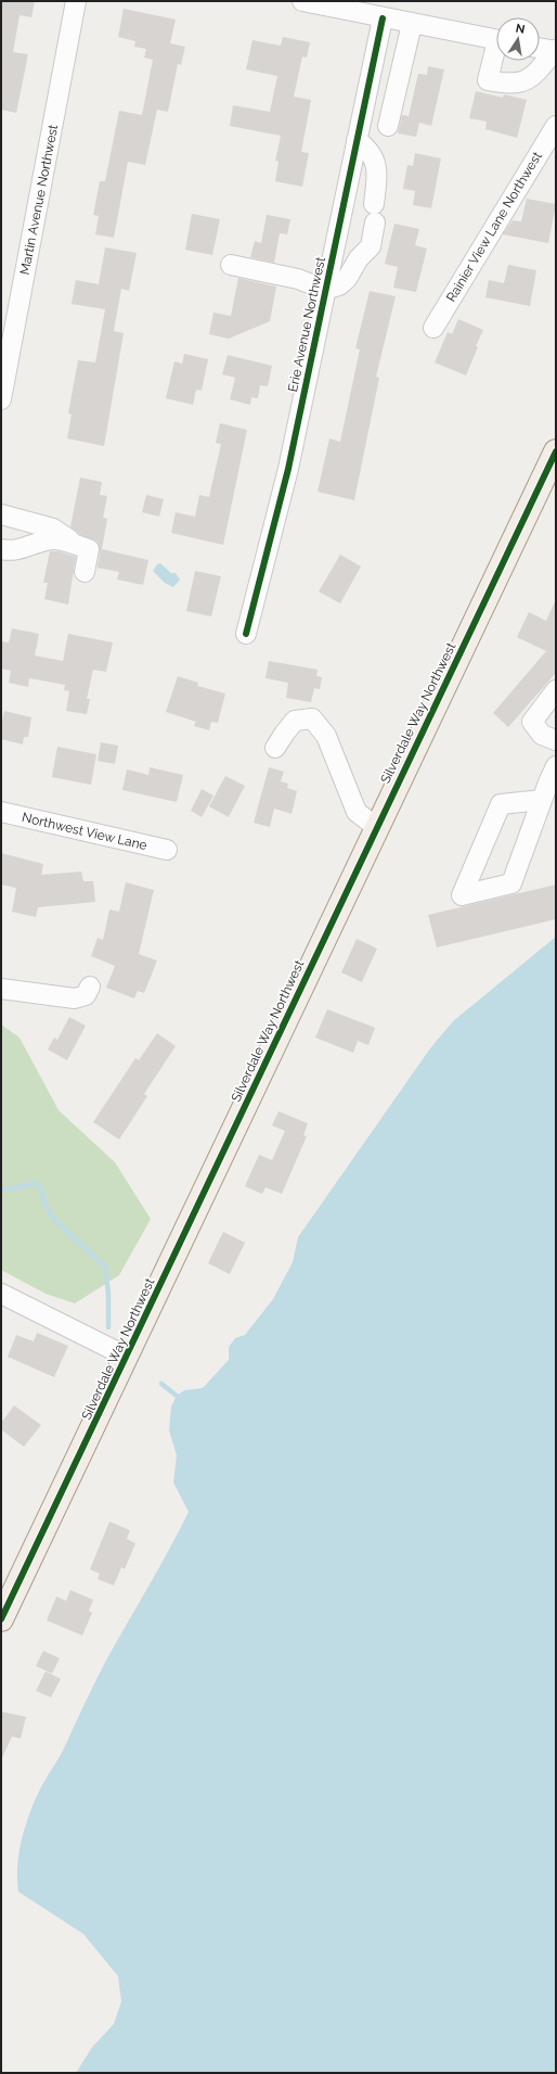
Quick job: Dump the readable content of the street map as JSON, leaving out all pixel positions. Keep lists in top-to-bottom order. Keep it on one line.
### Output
{"streets":{"main road":["Silverdale Way Northwest"],"street":["Martin Avenue Northwest","Rainier View Lane Northwest","Erie Avenue Northwest","Northwest View Lane"]},"north":"top"}
